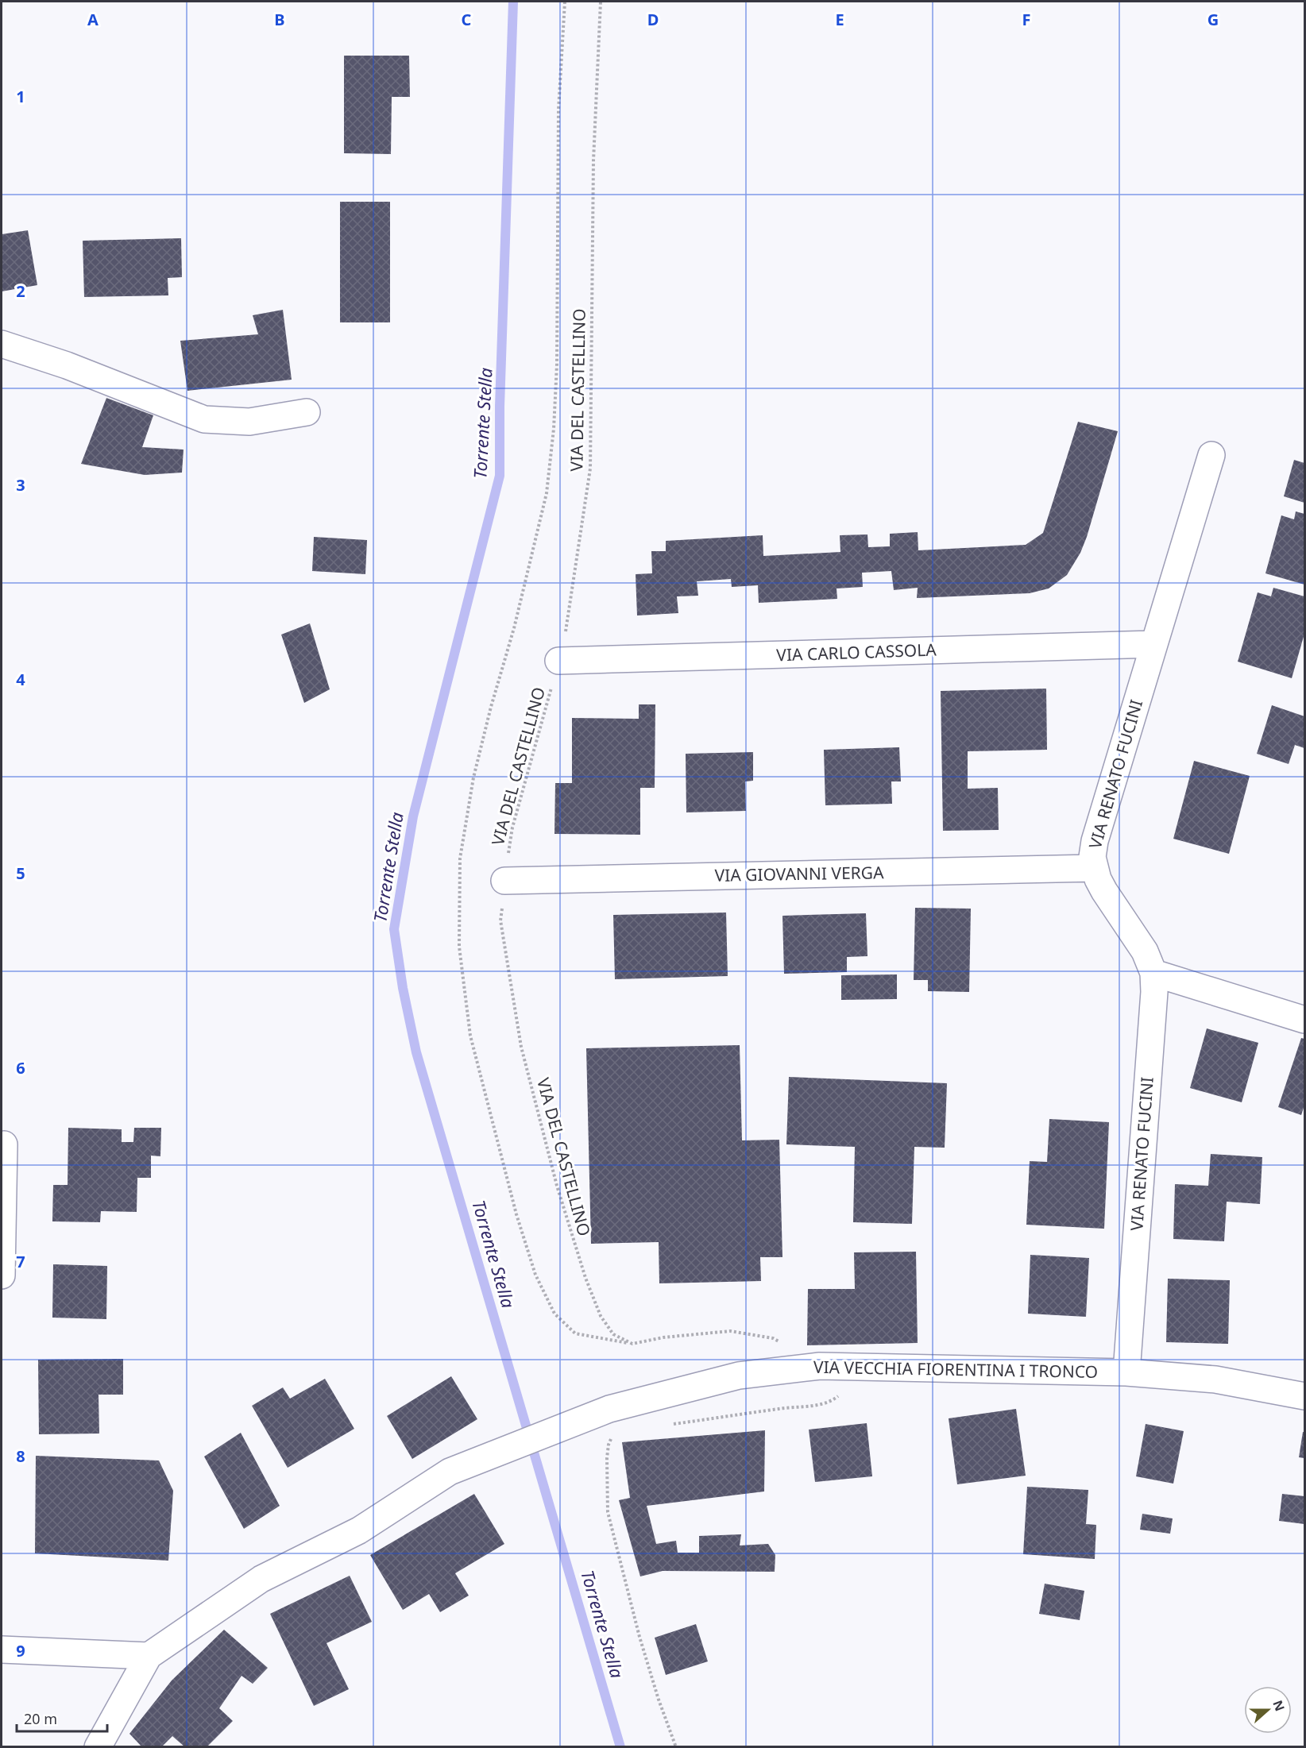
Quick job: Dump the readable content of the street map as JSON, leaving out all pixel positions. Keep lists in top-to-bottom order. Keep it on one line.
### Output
{"streets":{"street":["VIA CARLO CASSOLA","VIA RENATO FUCINI","VIA GIOVANNI VERGA","VIA VECCHIA FIORENTINA I TRONCO"],"path":["VIA DEL CASTELLINO"]},"crossings":[["VIA DEL CASTELLINO","VIA CARLO CASSOLA"],["VIA DEL CASTELLINO","VIA GIOVANNI VERGA"],["VIA CARLO CASSOLA","VIA RENATO FUCINI"],["VIA RENATO FUCINI","VIA GIOVANNI VERGA"],["VIA RENATO FUCINI","VIA VECCHIA FIORENTINA I TRONCO"]],"water":["Torrente Stella"],"scale_bar":"20 m","north":"right","grid":{"columns":["A","B","C","D","E","F","G"],"rows":["1","2","3","4","5","6","7","8","9"]}}
